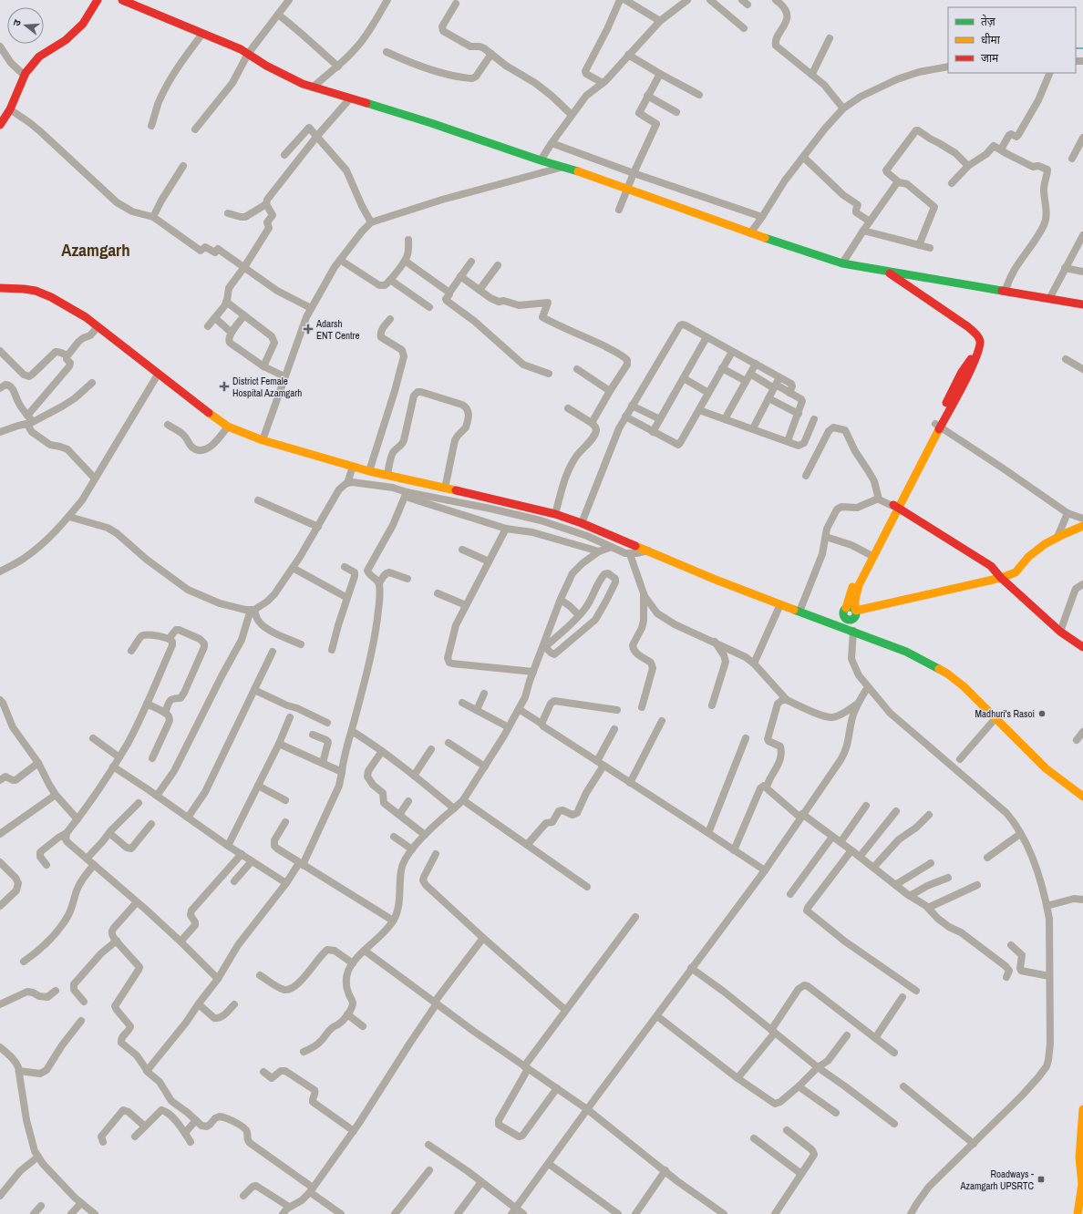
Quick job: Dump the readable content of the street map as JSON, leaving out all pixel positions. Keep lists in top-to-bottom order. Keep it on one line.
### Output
{"districts":["Azamgarh"],"places":{"health":["Adarsh ENT Centre","District Female Hospital Azamgarh"],"other":["Madhuri's Rasoi"],"transit":["Roadways - Azamgarh UPSRTC"]},"legend":["तेज़","धीमा","जाम"],"north":"left"}
